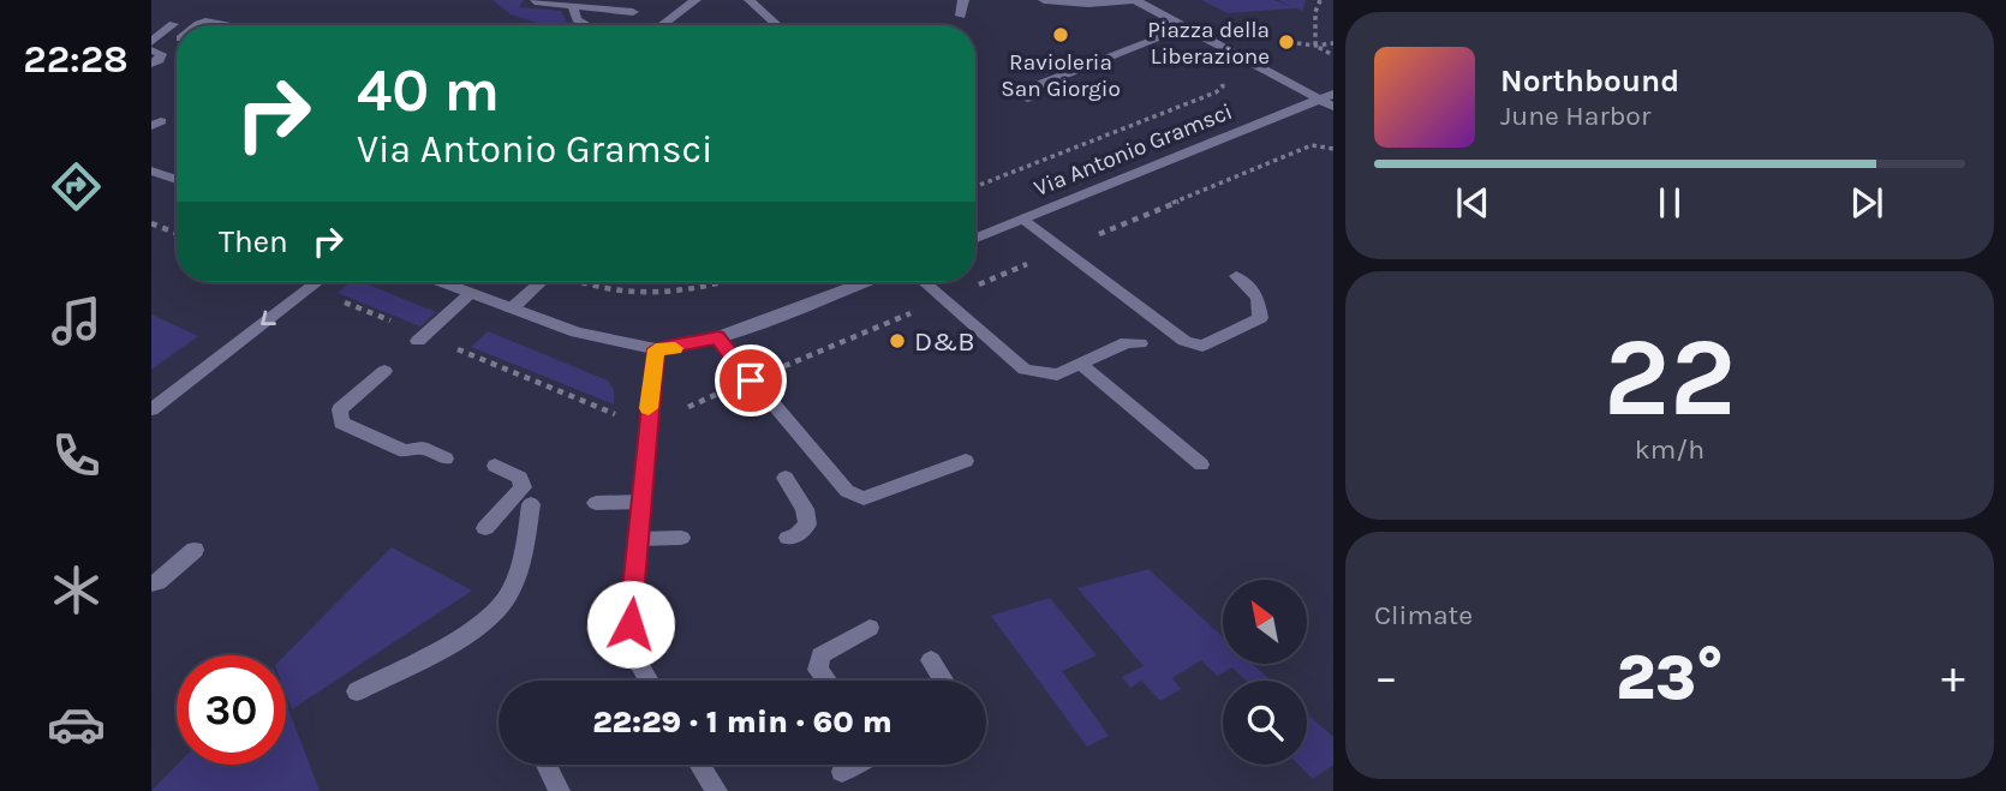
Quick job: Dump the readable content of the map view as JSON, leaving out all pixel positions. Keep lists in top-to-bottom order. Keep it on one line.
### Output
{"streets":{"street":["Via Antonio Gramsci"]},"places":["Ravioleria San Giorgio","Piazza della Liberazione","D&B"],"north":"top left","page":{"tabs":"22:28","turn":["40 m","Via Antonio Gramsci"],"song":["Northbound","June Harbor"],"then":"Then","tile":[["22","km/h"],"Climate"],"heat":["−","23°","+"],"limit":"30","trip":"22:29 · 1 min · 60 m"}}
